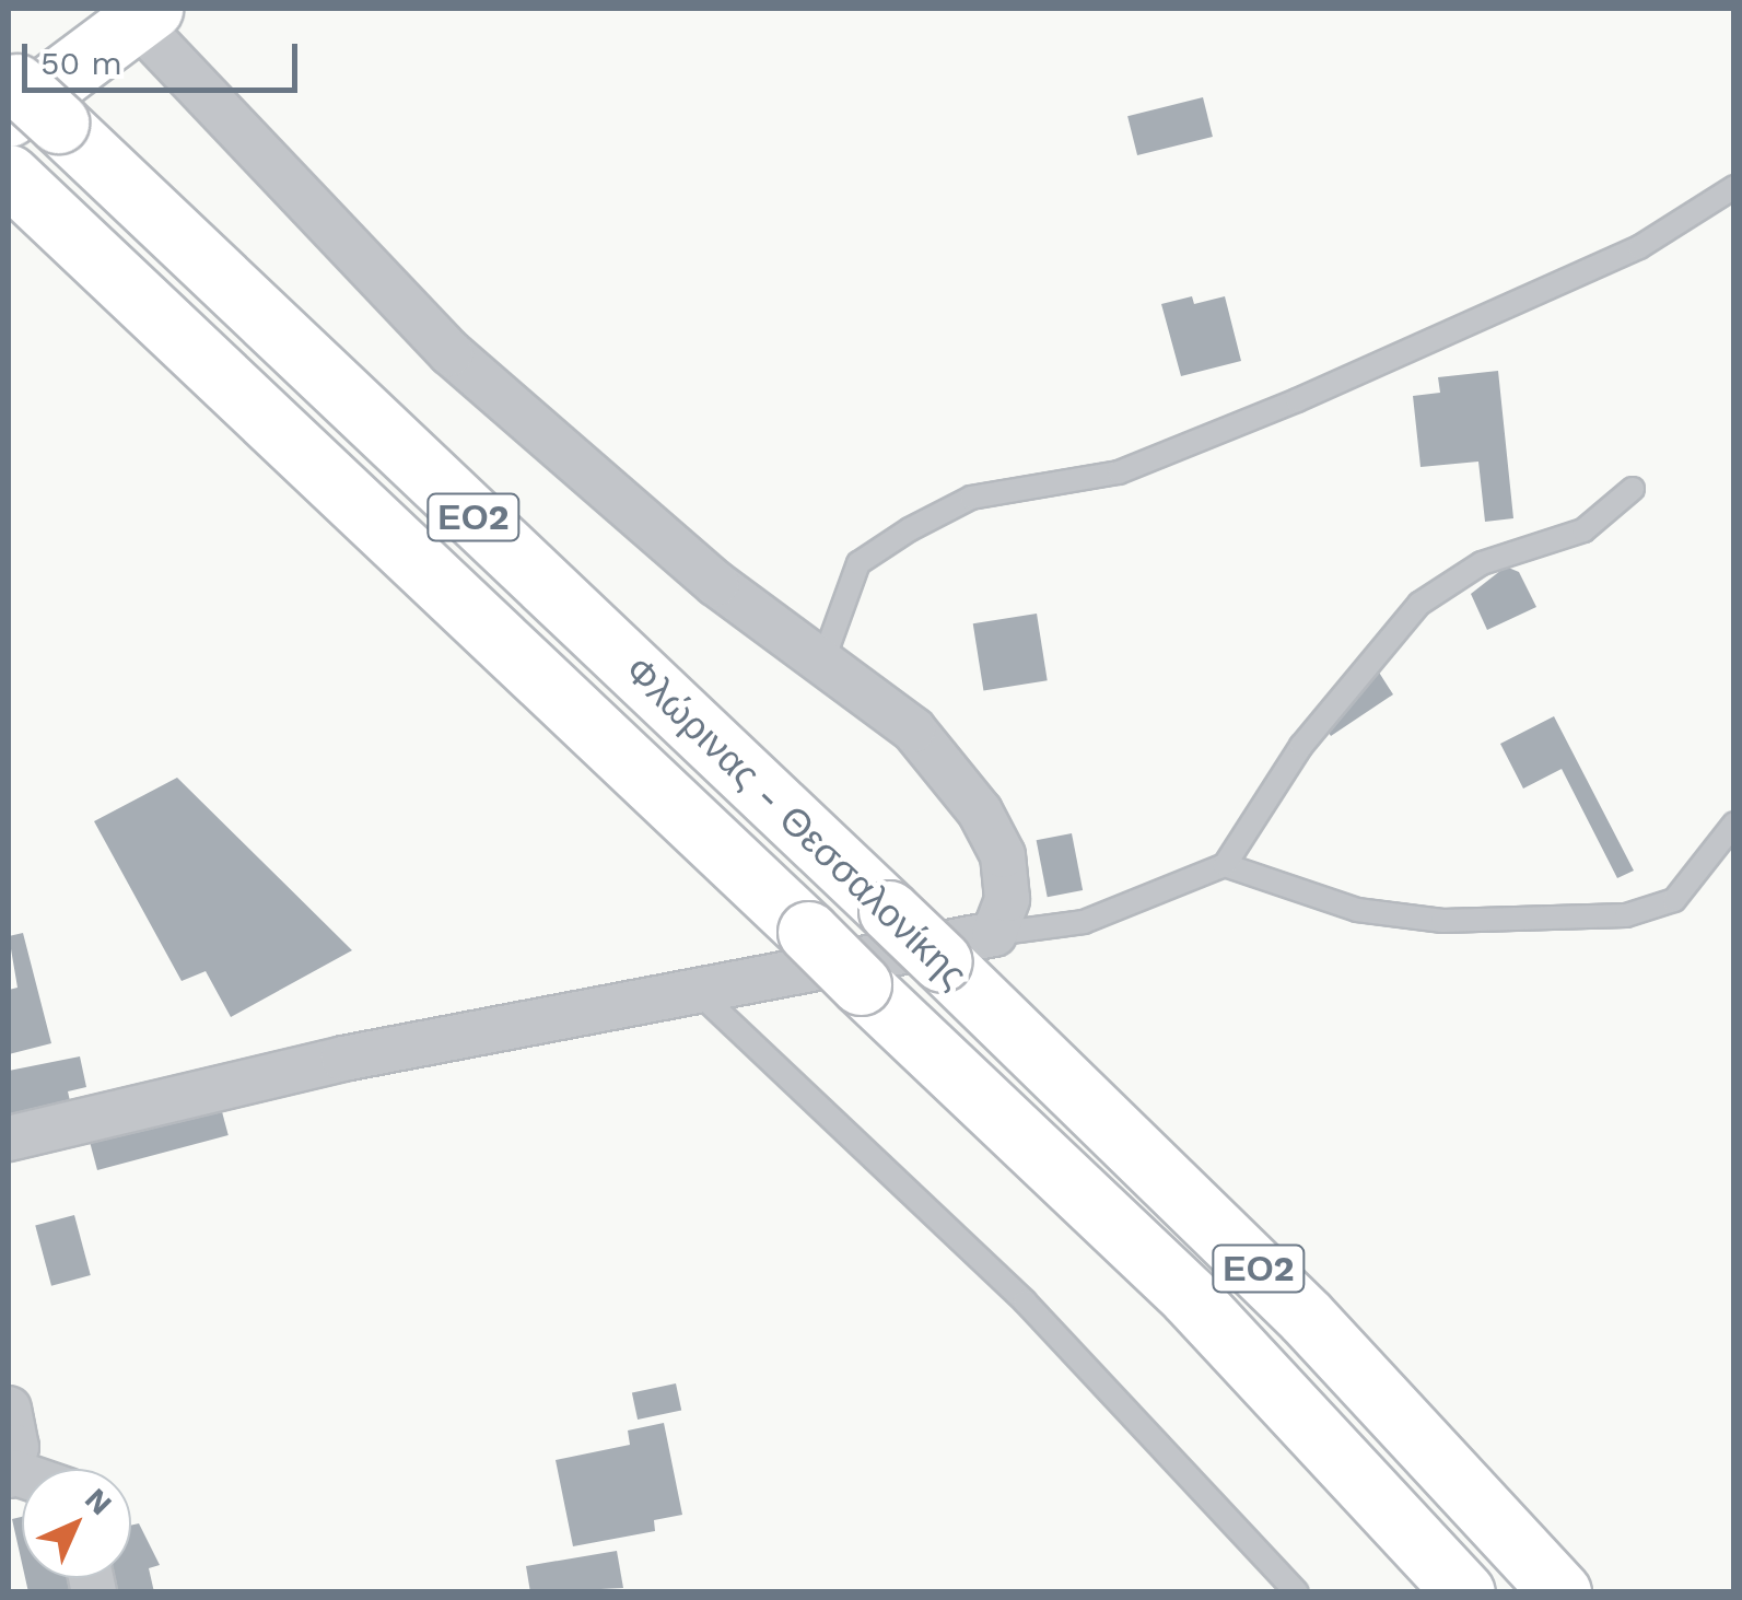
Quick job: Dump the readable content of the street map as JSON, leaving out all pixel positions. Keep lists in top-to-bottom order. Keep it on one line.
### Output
{"streets":{"main road":["ΕΟ2","Φλώρινας - Θεσσαλονίκης"]},"scale_bar":"50 m","north":"top right"}
